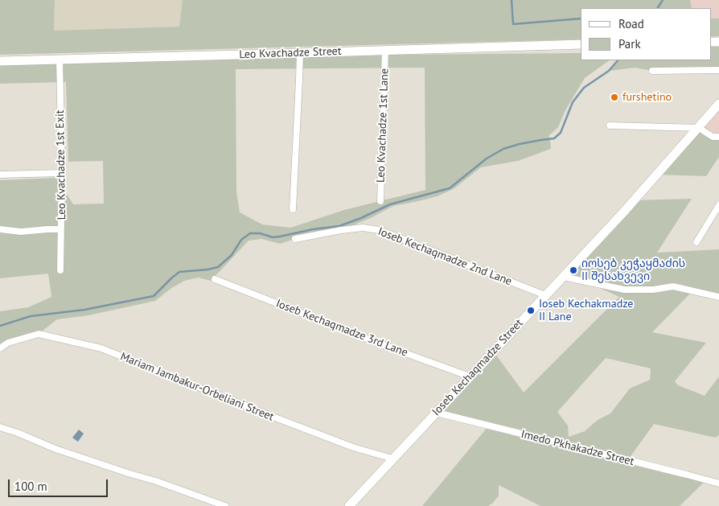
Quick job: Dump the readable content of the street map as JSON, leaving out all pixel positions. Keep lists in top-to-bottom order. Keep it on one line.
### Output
{"streets":{"main road":["Leo Kvachadze Street","Ioseb Kechaqmadze Street"],"street":["Leo Kvachadze 1st Lane","Leo Kvachadze 1st Exit","Ioseb Kechaqmadze 2nd Lane","Ioseb Kechaqmadze 3rd Lane","Mariam Jambakur-Orbeliani Street","Imedo Pkhakadze Street"]},"crossings":[["Leo Kvachadze Street","Leo Kvachadze 1st Lane"],["Leo Kvachadze Street","Leo Kvachadze 1st Exit"],["Ioseb Kechaqmadze 2nd Lane","Ioseb Kechaqmadze Street"],["Ioseb Kechaqmadze 3rd Lane","Ioseb Kechaqmadze Street"],["Ioseb Kechaqmadze Street","Mariam Jambakur-Orbeliani Street"],["Ioseb Kechaqmadze Street","Imedo Pkhakadze Street"]],"places":["furshetino","იოსებ კეჭაყმაძის II შესახვევი","Ioseb Kechakmadze II Lane"],"legend":["Road","Park"],"scale_bar":"100 m"}
